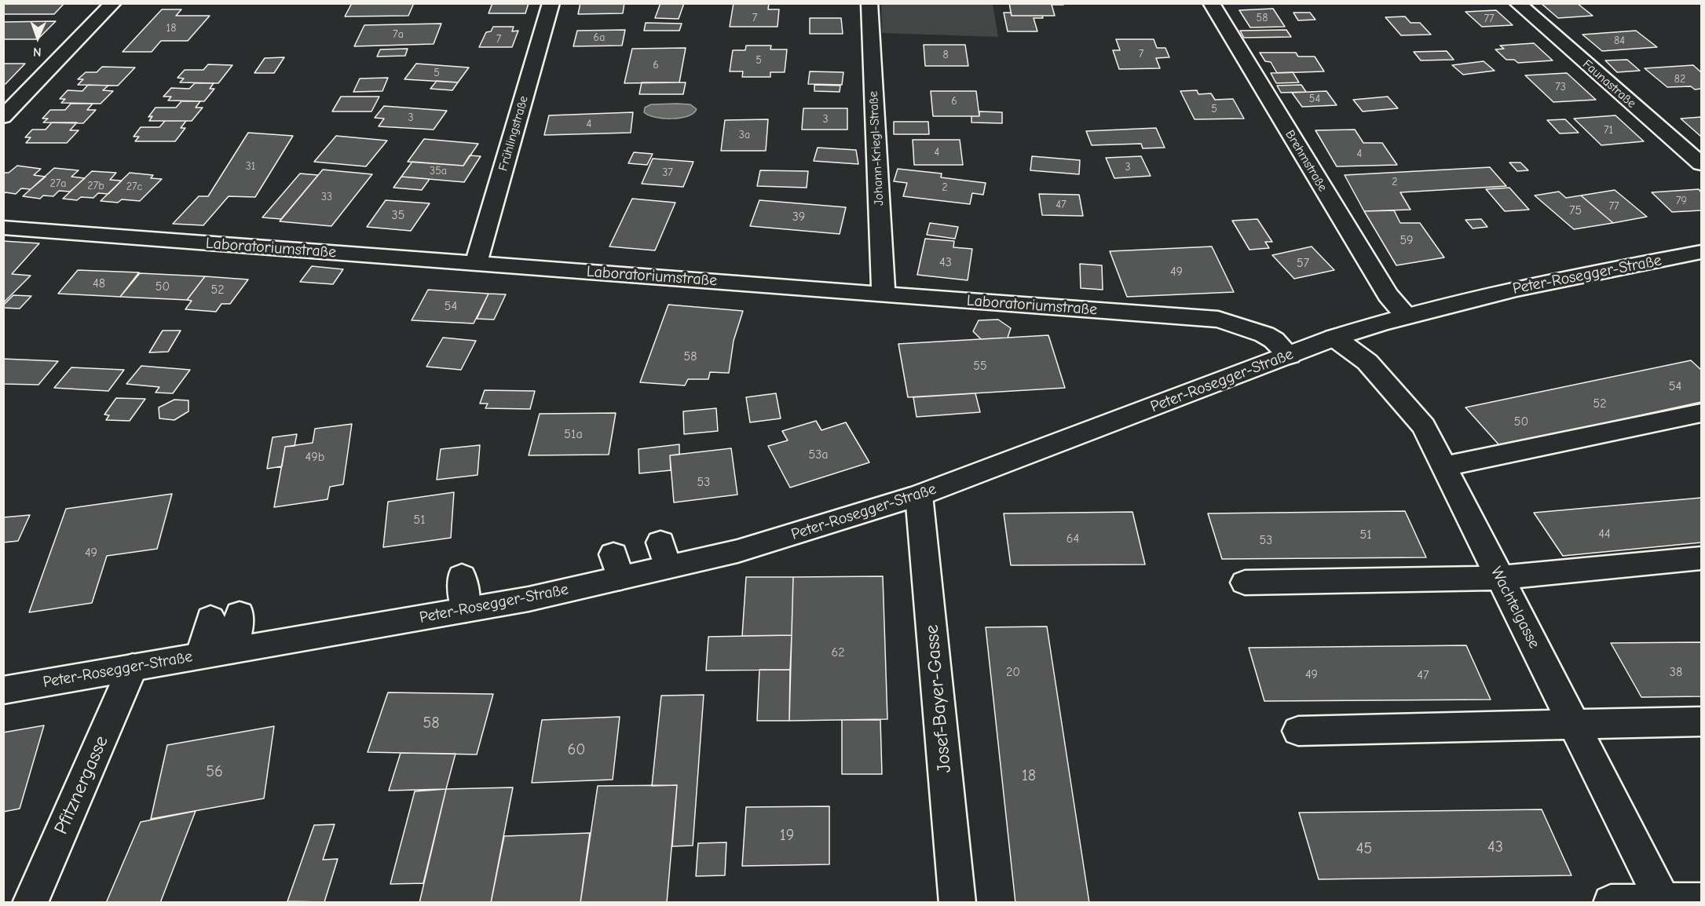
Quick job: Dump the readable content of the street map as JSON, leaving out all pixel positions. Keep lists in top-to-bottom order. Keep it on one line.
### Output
{"streets":{"street":["Faunastraße","Frühlingstraße","Johann-Kriegl-Straße","Brehmstraße","Laboratoriumstraße","Peter-Rosegger-Straße","Wachtelgasse","Josef-Bayer-Gasse","Pfitznergasse"]},"crossings":[["Frühlingstraße","Laboratoriumstraße"],["Johann-Kriegl-Straße","Laboratoriumstraße"],["Brehmstraße","Peter-Rosegger-Straße"],["Laboratoriumstraße","Peter-Rosegger-Straße"],["Peter-Rosegger-Straße","Wachtelgasse"],["Peter-Rosegger-Straße","Josef-Bayer-Gasse"],["Peter-Rosegger-Straße","Pfitznergasse"]],"house_numbers":["7","58","77","18","7a","6a","7","84","7","8","5","6","5","82","73","54","6","5","3","3","4","71","3a","4","4","31","3","35a","37","2","27a","27b","27c","2","33","79","47","77","75","35","39","59","43","57","49","48","50","52","54","58","55","54","52","50","51a","53a","49b","53","51","44","51","64","53","49","62","20","38","49","47","58","60","56","18","19","43","45"],"north":"bottom"}
